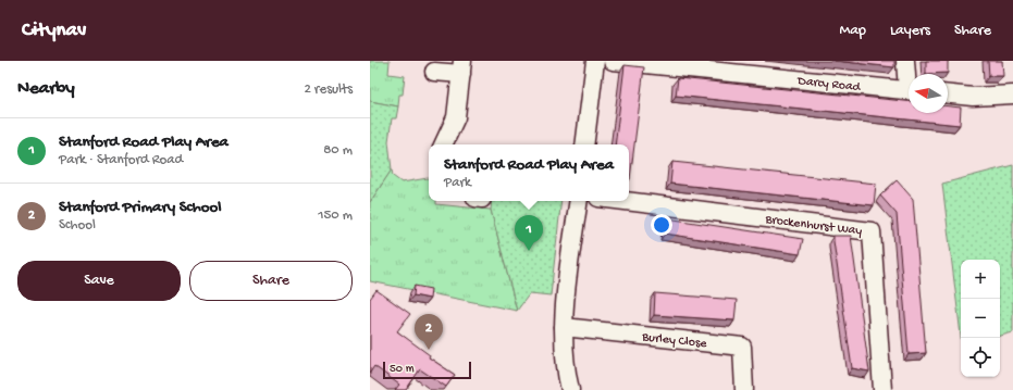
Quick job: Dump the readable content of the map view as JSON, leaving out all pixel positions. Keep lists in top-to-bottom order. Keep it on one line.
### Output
{"streets":{"street":["Darcy Road","Brockenhurst Way","Burley Close"]},"scale_bar":"50 m","north":"left","page":{"header":"Citynav","nav":["Map","Layers","Share"],"heading":["Nearby","2 results"],"list":[{"mark":"1","name":"Stanford Road Play Area","note":"Park · Stanford Road","value":"80 m"},{"mark":"2","name":"Stanford Primary School","note":"School","value":"150 m"}],"popup":["Stanford Road Play Area","Park"],"pins":["1","2"],"buttons":["Save","Share"],"map_buttons":["+","−"],"scale":"50 m"}}
